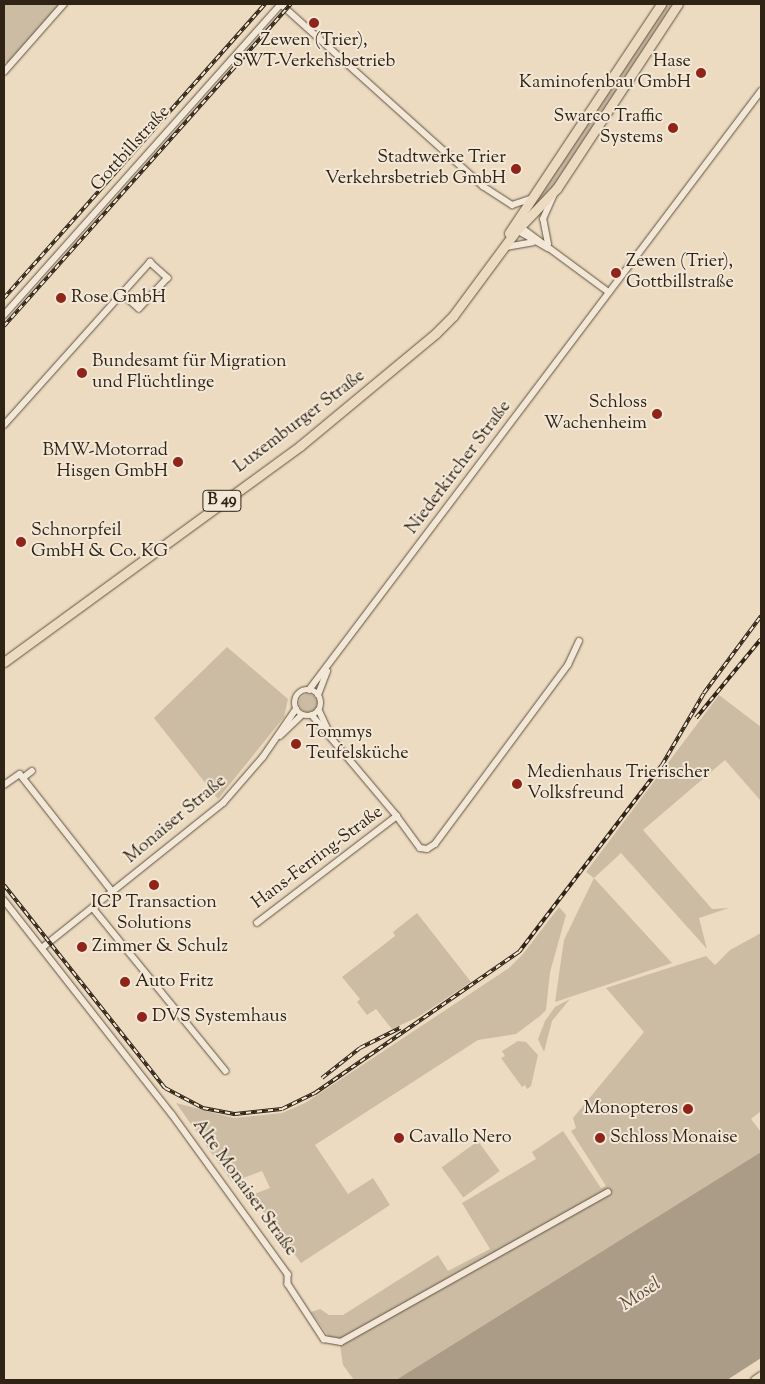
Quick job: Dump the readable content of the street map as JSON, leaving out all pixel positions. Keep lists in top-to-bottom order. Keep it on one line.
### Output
{"streets":{"main road":["Luxemburger Straße","B 49"],"street":["Gottbillstraße","Niederkircher Straße","Monaiser Straße","Hans-Ferring-Straße","Alte Monaiser Straße"]},"crossings":[["Gottbillstraße","Luxemburger Straße"],["Niederkircher Straße","Monaiser Straße"],["Monaiser Straße","Alte Monaiser Straße"]],"water":["Mosel"],"places":["Zewen (Trier), SWT-Verkehsbetrieb","Hase Kaminofenbau GmbH","Swarco Traffic Systems","Stadtwerke Trier Verkehrsbetrieb GmbH","Zewen (Trier), Gottbillstraße","Rose GmbH","Bundesamt für Migration und Flüchtlinge","Schloss Wachenheim","BMW-Motorrad Hisgen GmbH","Schnorpfeil GmbH & Co. KG","Tommys Teufelsküche","Medienhaus Trierischer Volksfreund","ICP Transaction Solutions","Zimmer & Schulz","Auto Fritz","DVS Systemhaus","Monopteros","Cavallo Nero","Schloss Monaise"]}
